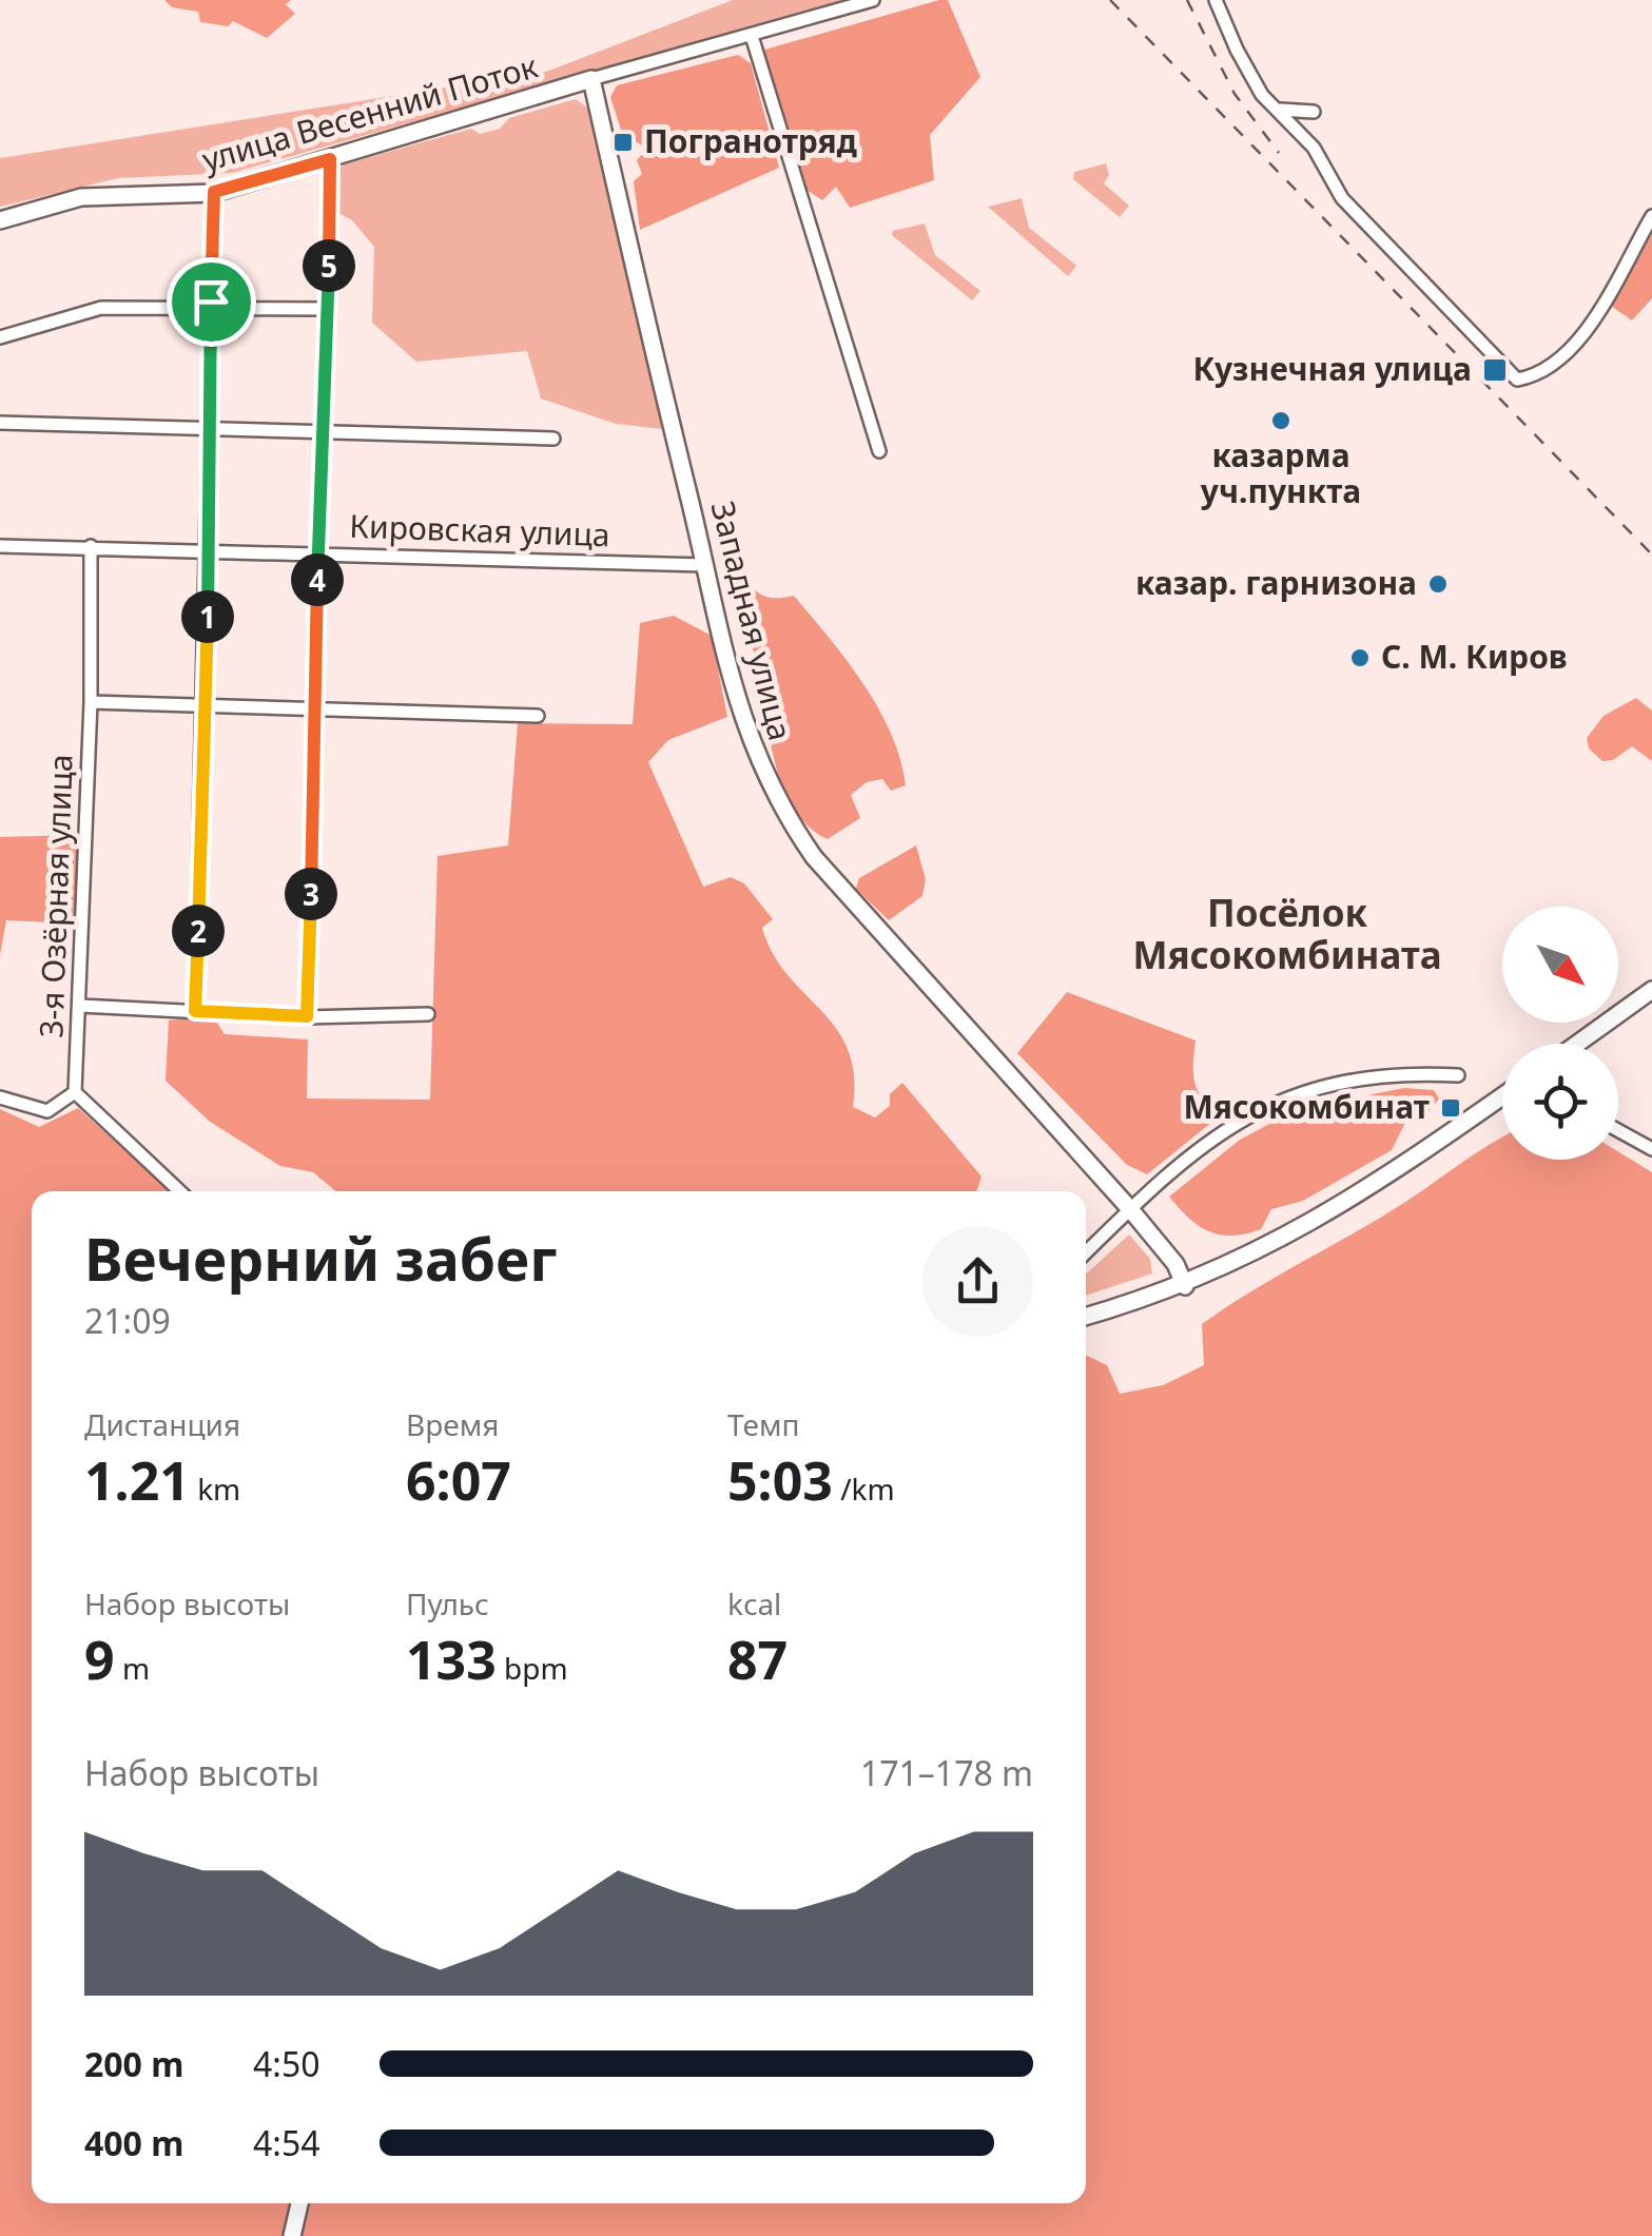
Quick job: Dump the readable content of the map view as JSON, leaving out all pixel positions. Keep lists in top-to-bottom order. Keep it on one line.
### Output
{"streets":{"street":["улица Весенний Поток","Кировская улица","Западная улица","3-я Озёрная улица"]},"crossings":[["улица Весенний Поток","Западная улица"],["Кировская улица","Западная улица"],["Кировская улица","3-я Озёрная улица"]],"districts":["Посёлок Мясокомбината"],"places":{"transit":["Погранотряд","Кузнечная улица","Мясокомбинат"],"other":["казарма уч.пункта","казар. гарнизона","С. М. Киров"]},"north":"bottom right","page":{"pins":["5","4","1","3","2"],"heading":["Вечерний забег","21:09"],"stats":[["Дистанция","1.21 km"],["Время","6:07"],["Темп","5:03 /km"],["Набор высоты","9 m"],["Пульс","133 bpm"],["kcal","87"]],"chart":["Набор высоты","171–178 m"],"list":[{"name":"200 m","note":"4:50"},{"name":"400 m","note":"4:54"}]}}
